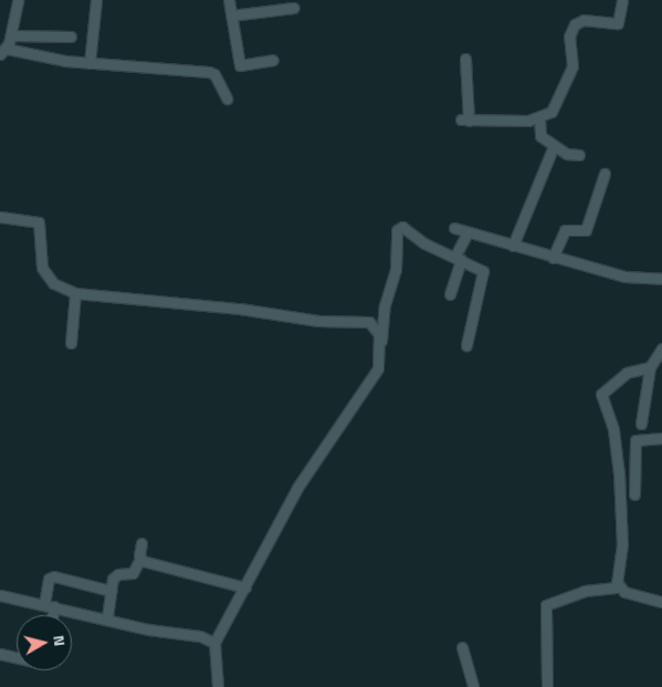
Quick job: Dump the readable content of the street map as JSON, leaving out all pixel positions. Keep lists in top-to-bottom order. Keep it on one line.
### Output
{"north":"right"}
